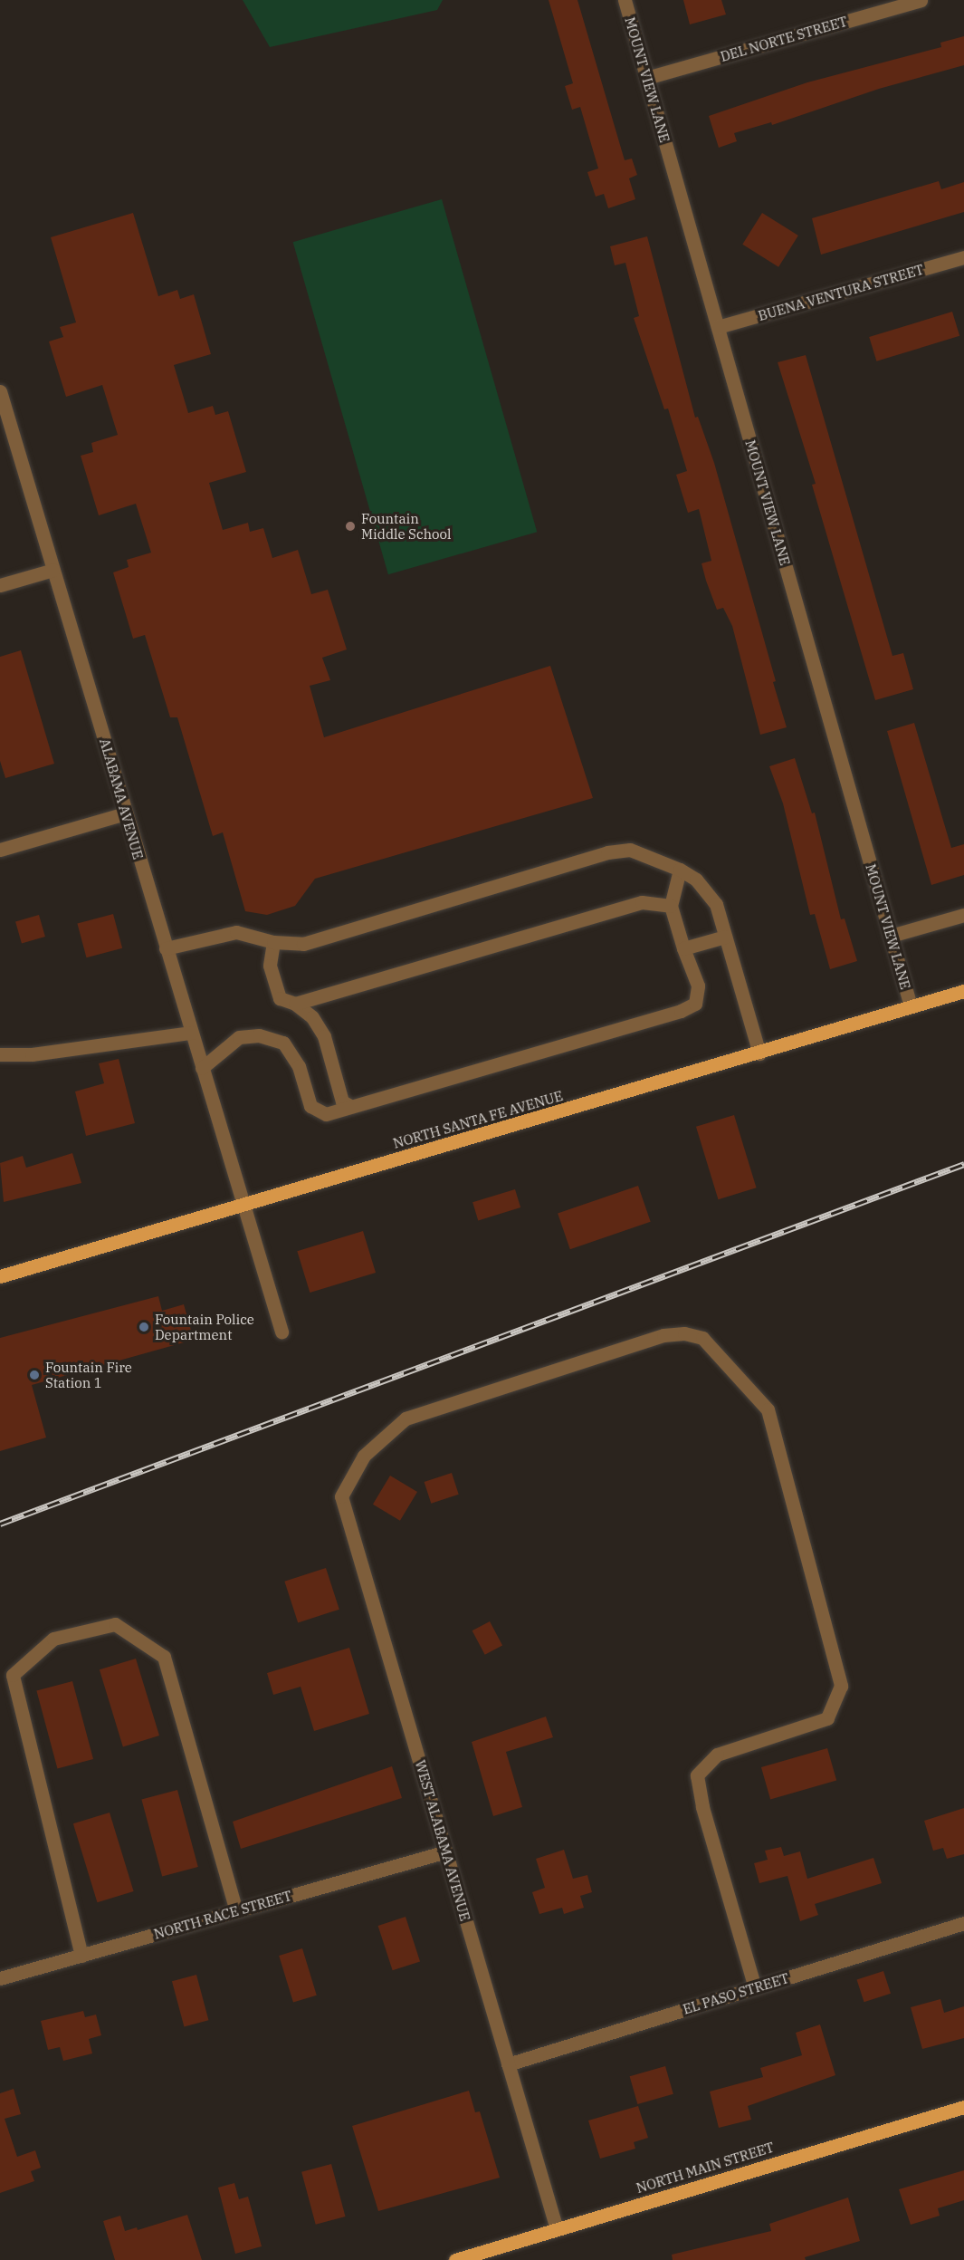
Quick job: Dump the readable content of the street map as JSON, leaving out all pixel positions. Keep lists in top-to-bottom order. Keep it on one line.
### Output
{"streets":{"main road":["NORTH SANTA FE AVENUE","NORTH MAIN STREET"],"street":["DEL NORTE STREET","MOUNT VIEW LANE","BUENA VENTURA STREET","ALABAMA AVENUE","WEST ALABAMA AVENUE","NORTH RACE STREET","EL PASO STREET"]},"crossings":[["DEL NORTE STREET","MOUNT VIEW LANE"],["MOUNT VIEW LANE","BUENA VENTURA STREET"],["MOUNT VIEW LANE","NORTH SANTA FE AVENUE"],["ALABAMA AVENUE","NORTH SANTA FE AVENUE"],["WEST ALABAMA AVENUE","NORTH RACE STREET"],["WEST ALABAMA AVENUE","EL PASO STREET"],["WEST ALABAMA AVENUE","NORTH MAIN STREET"]],"places":["Fountain Middle School","Fountain Police Department","Fountain Fire Station 1"]}
